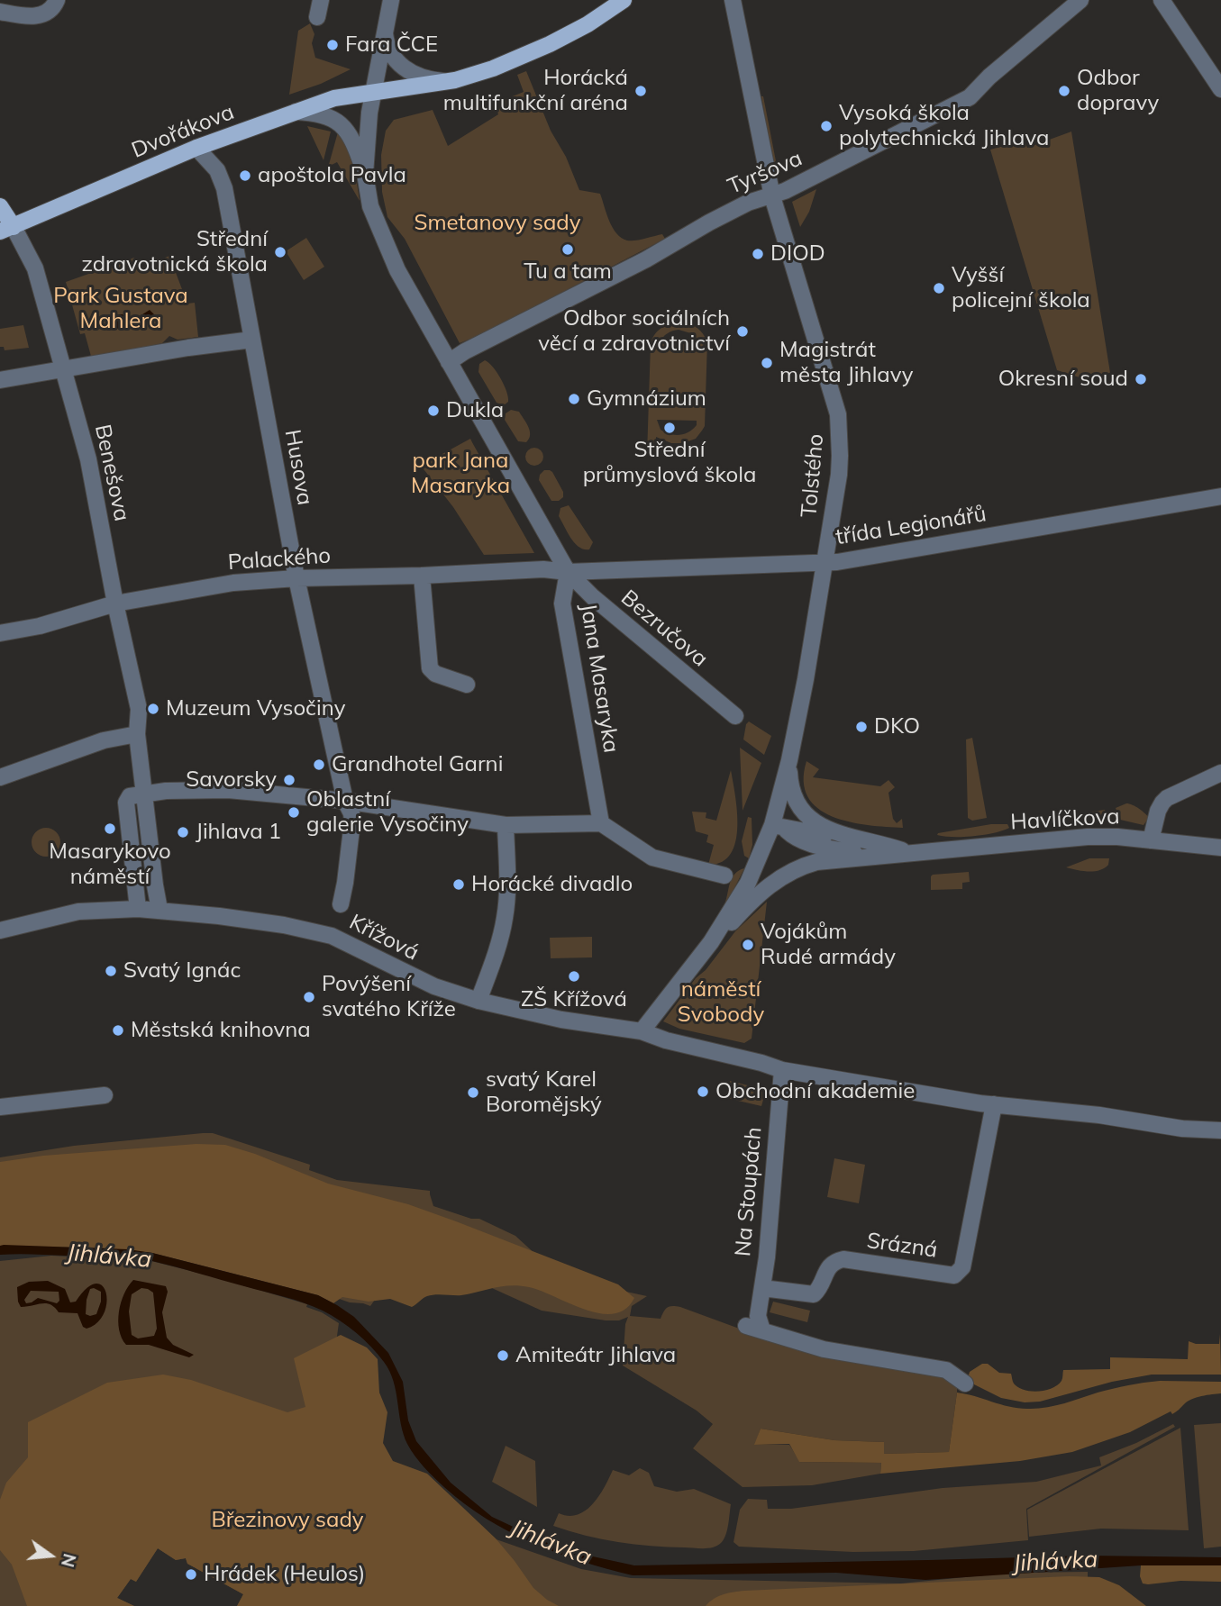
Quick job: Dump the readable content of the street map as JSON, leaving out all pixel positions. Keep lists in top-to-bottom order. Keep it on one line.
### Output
{"streets":{"main road":["Dvořákova"],"street":["Tyršova","Husova","Benešova","Tolstého","třída Legionářů","Palackého","Bezručova","Jana Masaryka","Havlíčkova","Křížová","Na Stoupách","Srázná"]},"crossings":[["Dvořákova","Husova"],["Dvořákova","Benešova"],["Tyršova","Tolstého"],["Husova","Palackého"],["Benešova","Palackého"],["Tolstého","třída Legionářů"],["Tolstého","Havlíčkova"],["třída Legionářů","Palackého"],["třída Legionářů","Bezručova"],["třída Legionářů","Jana Masaryka"],["Palackého","Bezručova"],["Palackého","Jana Masaryka"],["Bezručova","Jana Masaryka"],["Na Stoupách","Srázná"]],"water":["Jihlávka"],"parks":["Smetanovy sady","Park Gustava Mahlera","park Jana Masaryka","náměstí Svobody","Březinovy sady"],"places":["Fara ČCE","Horácká multifunkční aréna","Odbor dopravy","Vysoká škola polytechnická Jihlava","apoštola Pavla","Tu a tam","Střední zdravotnická škola","DIOD","Vyšší policejní škola","Odbor sociálních věcí a zdravotnictví","Magistrát města Jihlavy","Okresní soud","Gymnázium","Dukla","Střední průmyslová škola","Muzeum Vysočiny","DKO","Grandhotel Garni","Savorsky","Oblastní galerie Vysočiny","Masarykovo náměstí","Jihlava 1","Horácké divadlo","Vojákům Rudé armády","Svatý Ignác","ZŠ Křížová","Povýšení svatého Kříže","Městská knihovna","Obchodní akademie","svatý Karel Boromějský","Amiteátr Jihlava","Hrádek (Heulos)"],"north":"right"}
